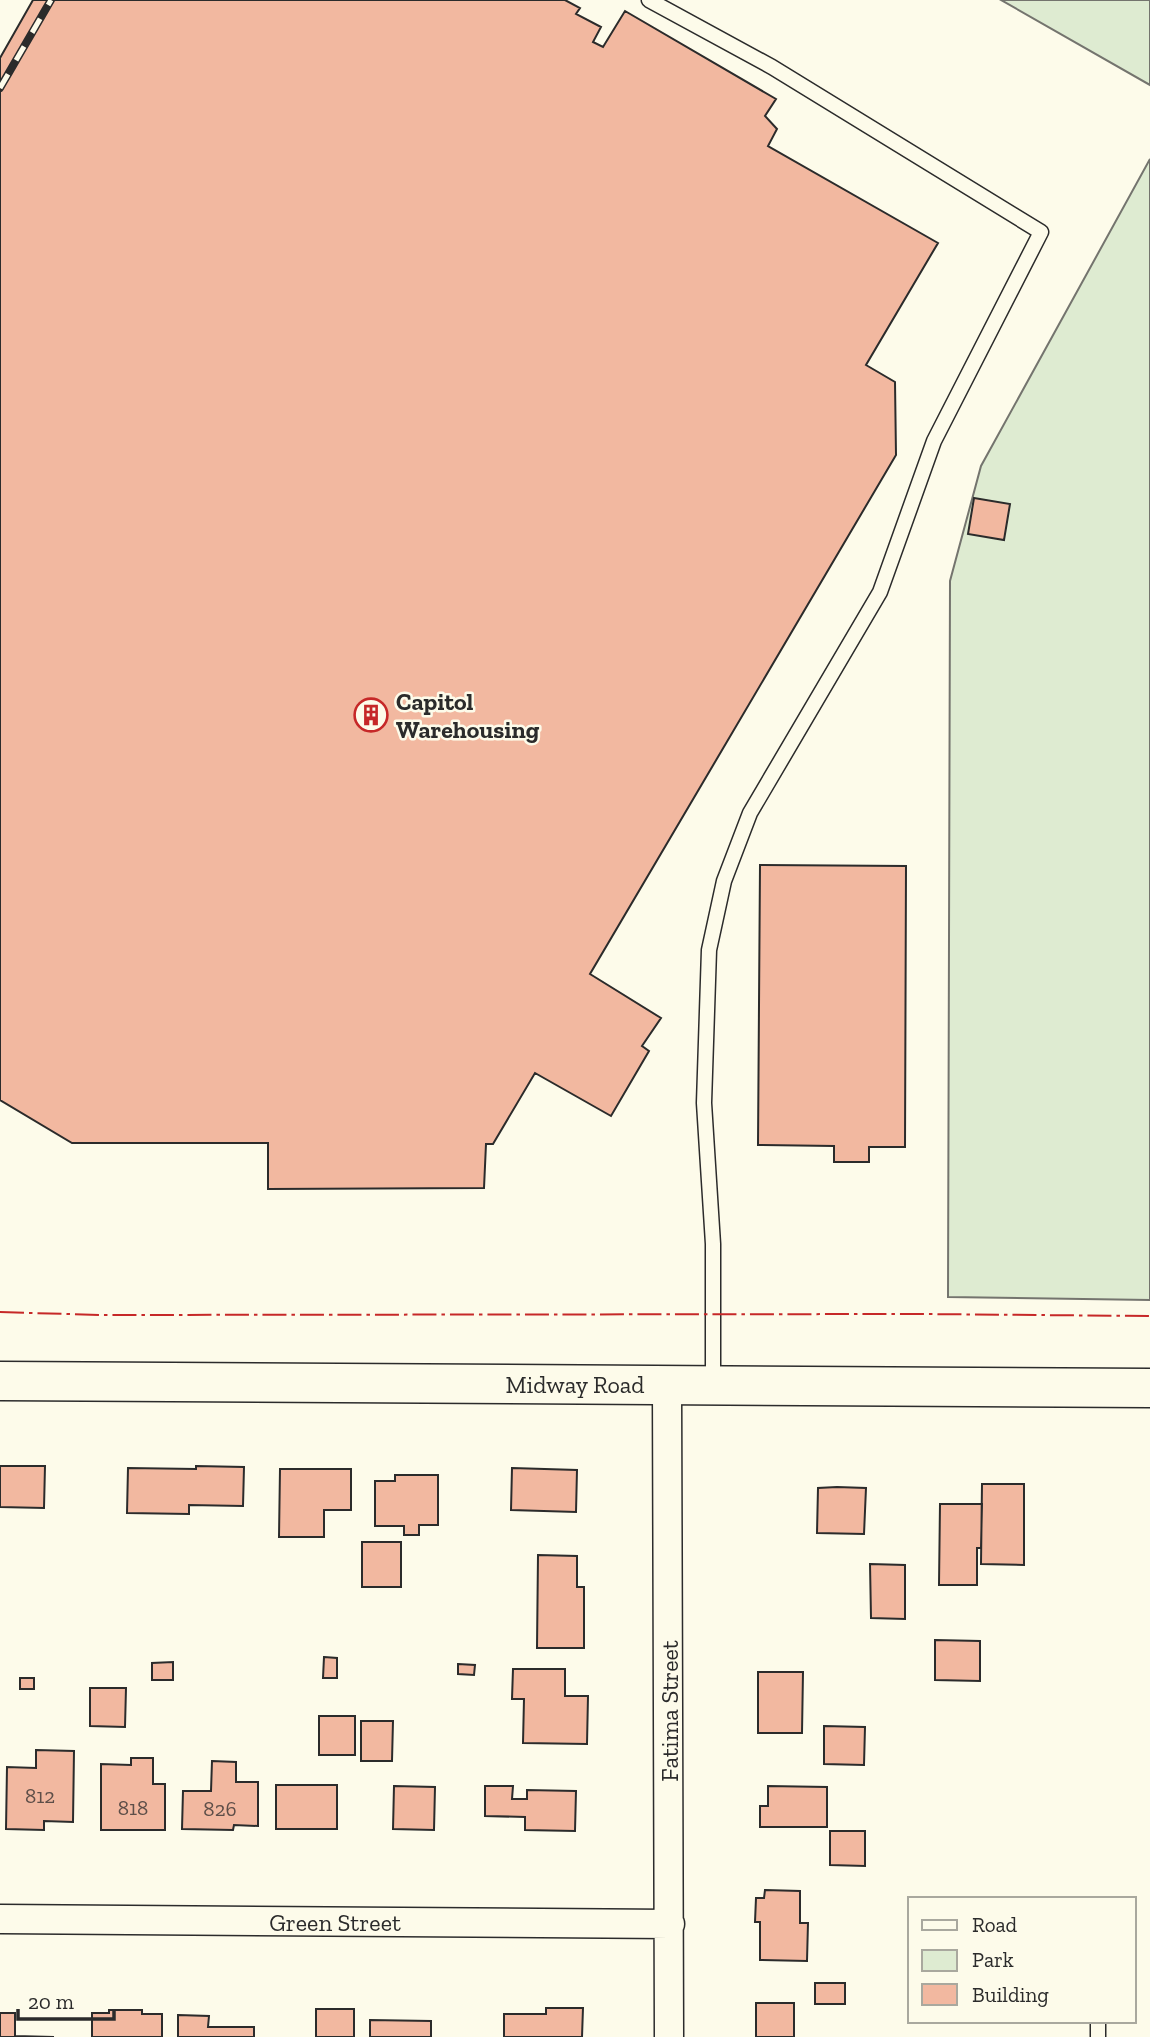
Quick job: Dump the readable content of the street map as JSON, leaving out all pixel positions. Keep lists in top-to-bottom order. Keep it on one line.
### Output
{"streets":{"main road":["Midway Road"],"street":["Fatima Street","Green Street"]},"crossings":[["Midway Road","Fatima Street"],["Fatima Street","Green Street"]],"places":{"building":["Capitol Warehousing"]},"house_numbers":["812","818","826"],"legend":["Road","Park","Building"],"scale_bar":"20 m"}
